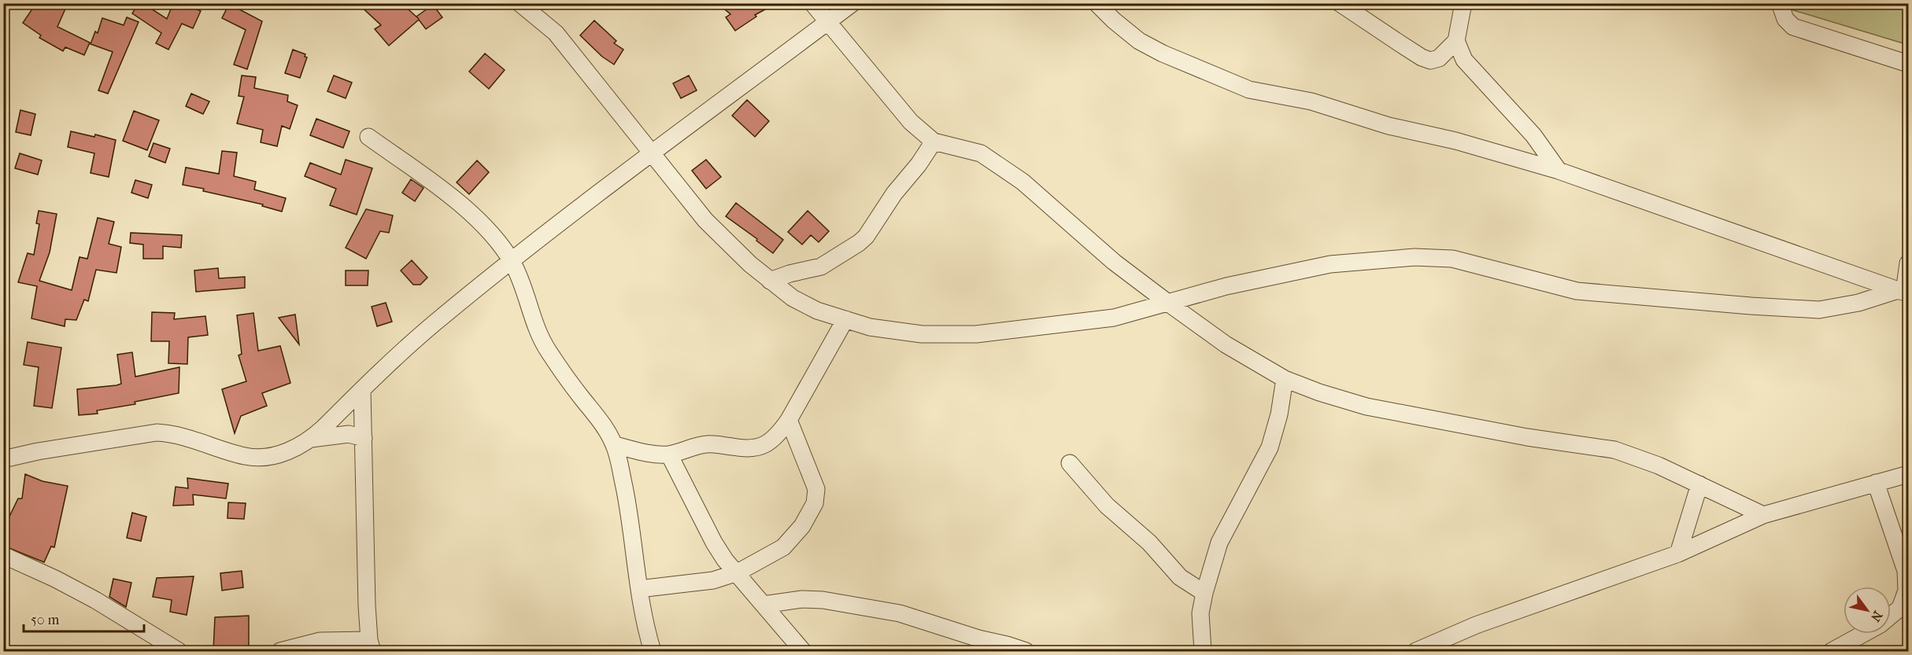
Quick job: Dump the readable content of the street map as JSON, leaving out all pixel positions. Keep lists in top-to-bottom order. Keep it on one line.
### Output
{"scale_bar":"50 m","north":"bottom right"}
